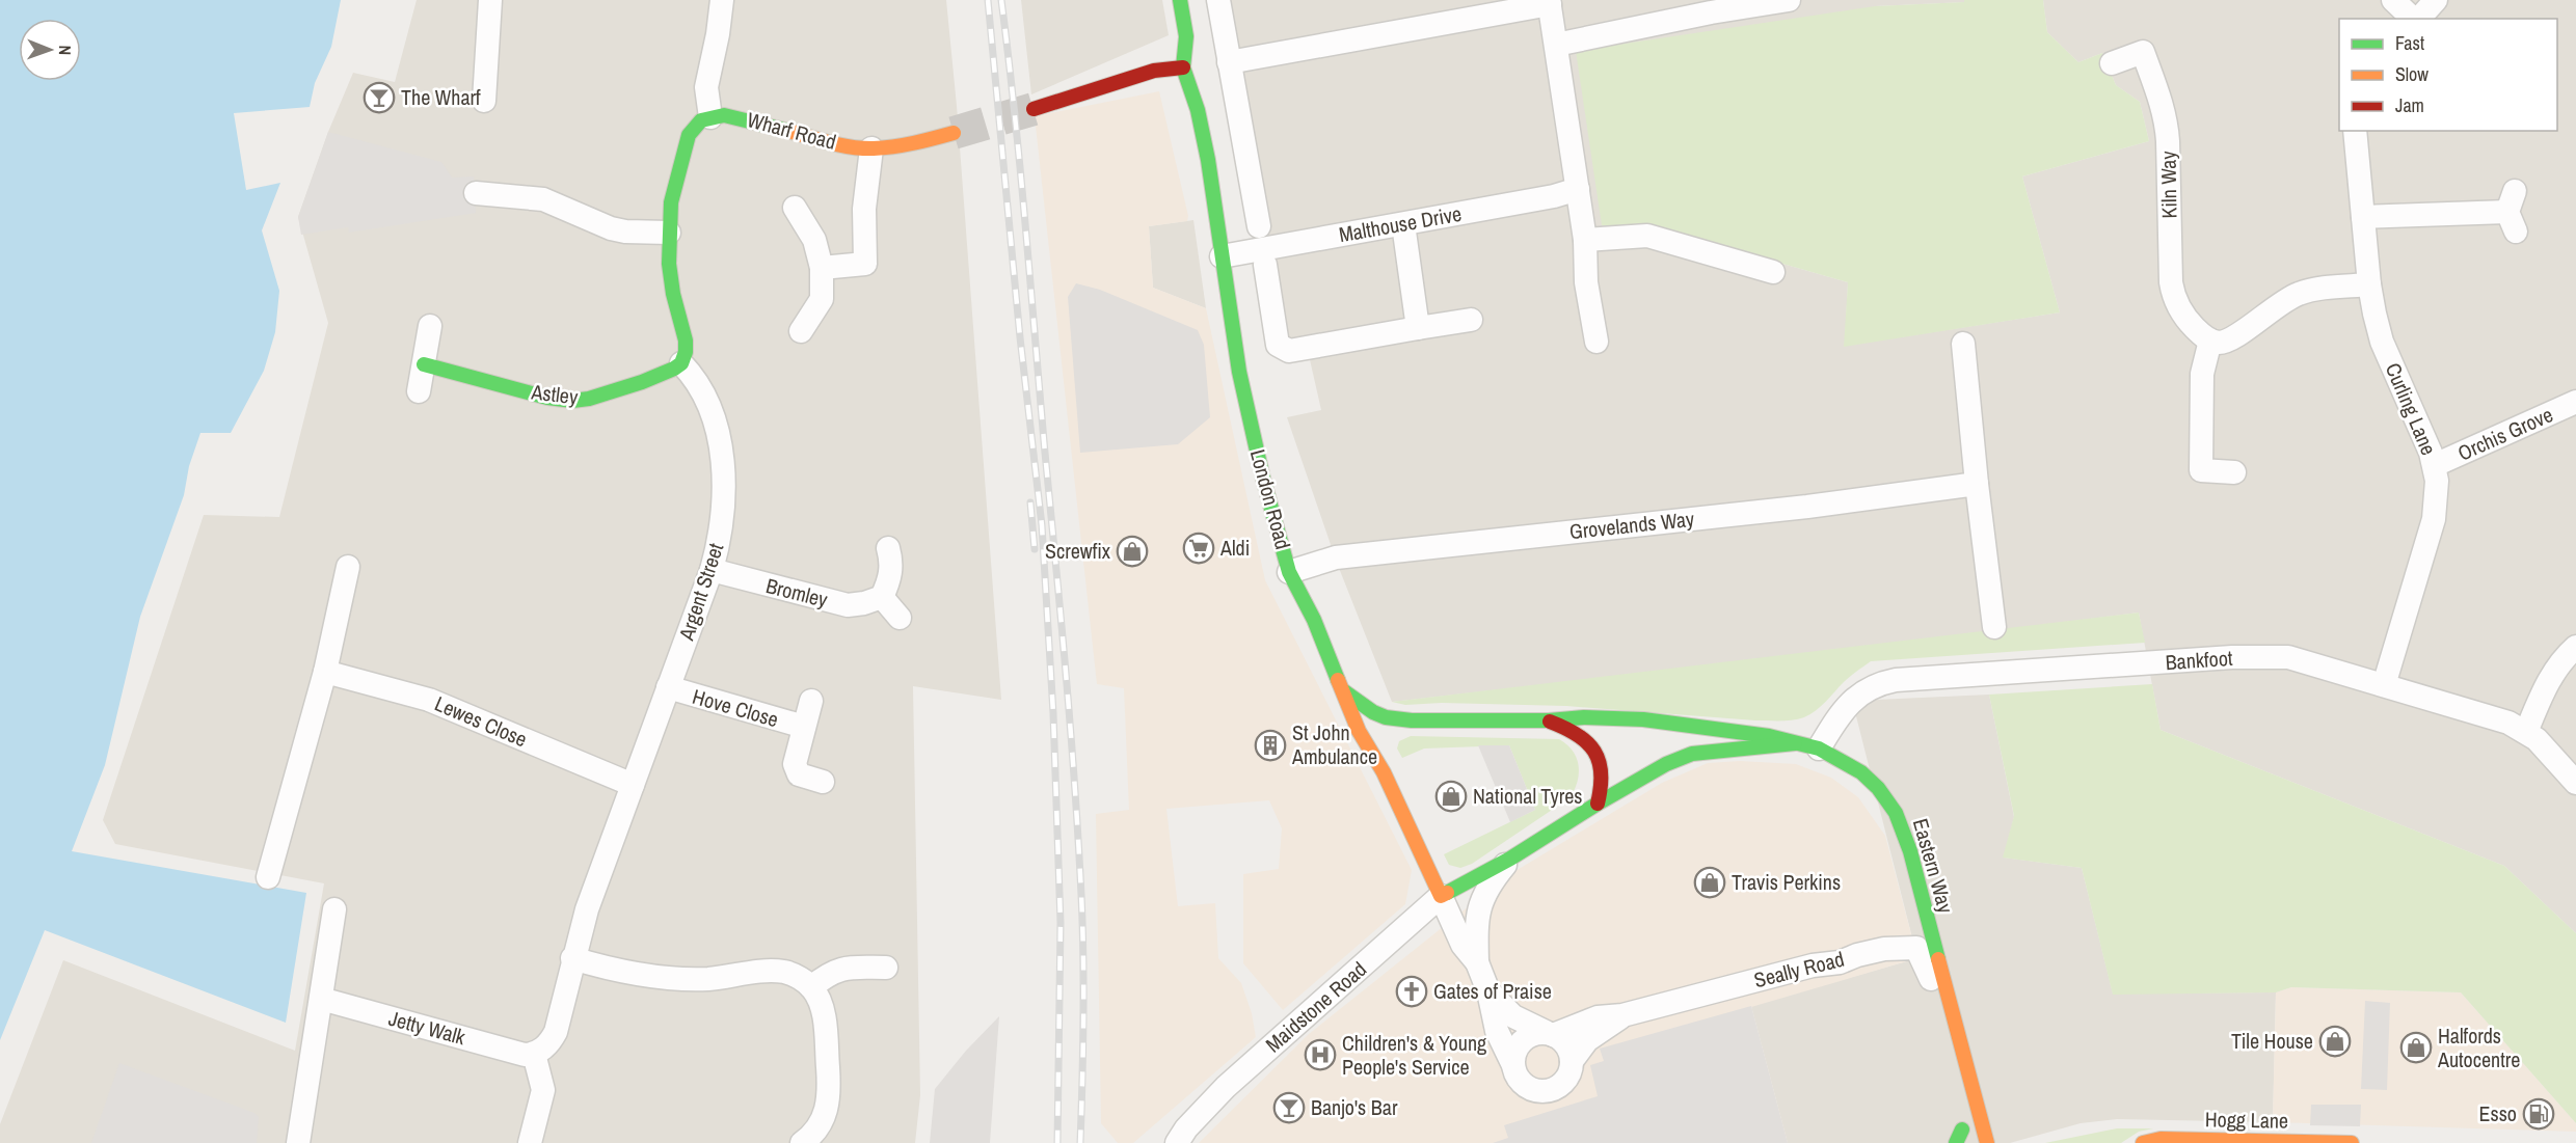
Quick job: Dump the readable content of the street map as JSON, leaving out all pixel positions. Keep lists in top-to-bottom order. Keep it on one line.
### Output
{"streets":{"street":["Wharf Road","Kiln Way","Malthouse Drive","Astley","Curling Lane","Orchis Grove","London Road","Grovelands Way","Argent Street","Bromley","Bankfoot","Hove Close","Lewes Close","Eastern Way","Seally Road","Maidstone Road","Jetty Walk","Hogg Lane"]},"crossings":[["Malthouse Drive","London Road"],["Astley","Argent Street"],["Curling Lane","Orchis Grove"],["Curling Lane","Bankfoot"],["London Road","Grovelands Way"],["London Road","Eastern Way"],["London Road","Seally Road"],["London Road","Maidstone Road"],["Argent Street","Bromley"],["Argent Street","Hove Close"],["Argent Street","Lewes Close"],["Argent Street","Jetty Walk"],["Bankfoot","Eastern Way"],["Eastern Way","Seally Road"],["Eastern Way","Maidstone Road"]],"places":{"bar":["The Wharf","Banjo's Bar"],"supermarket":["Aldi"],"shop":["Screwfix","National Tyres","Travis Perkins","Tile House","Halfords Autocentre"],"building":["St John Ambulance"],"church":["Gates of Praise"],"hospital":["Children's & Young People's Service"],"fuel station":["Esso"]},"legend":["Fast","Slow","Jam"],"north":"right"}
